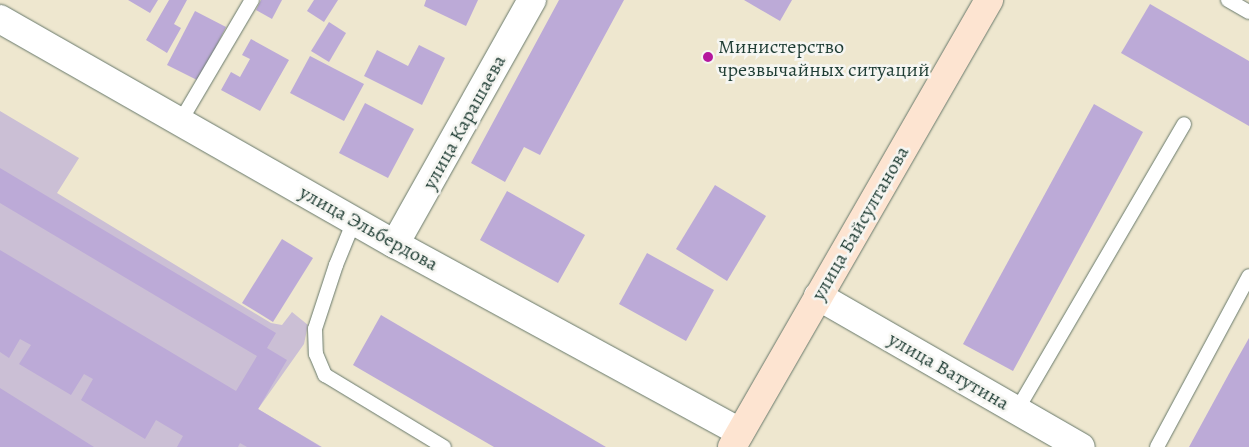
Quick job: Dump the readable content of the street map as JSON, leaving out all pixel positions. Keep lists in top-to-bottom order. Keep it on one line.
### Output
{"streets":{"street":["улица Карашаева","улица Байсултанова","улица Эльбердова","улица Ватутина"]},"crossings":[["улица Карашаева","улица Эльбердова"],["улица Байсултанова","улица Эльбердова"],["улица Байсултанова","улица Ватутина"]],"places":["Министерство чрезвычайных ситуаций"]}
